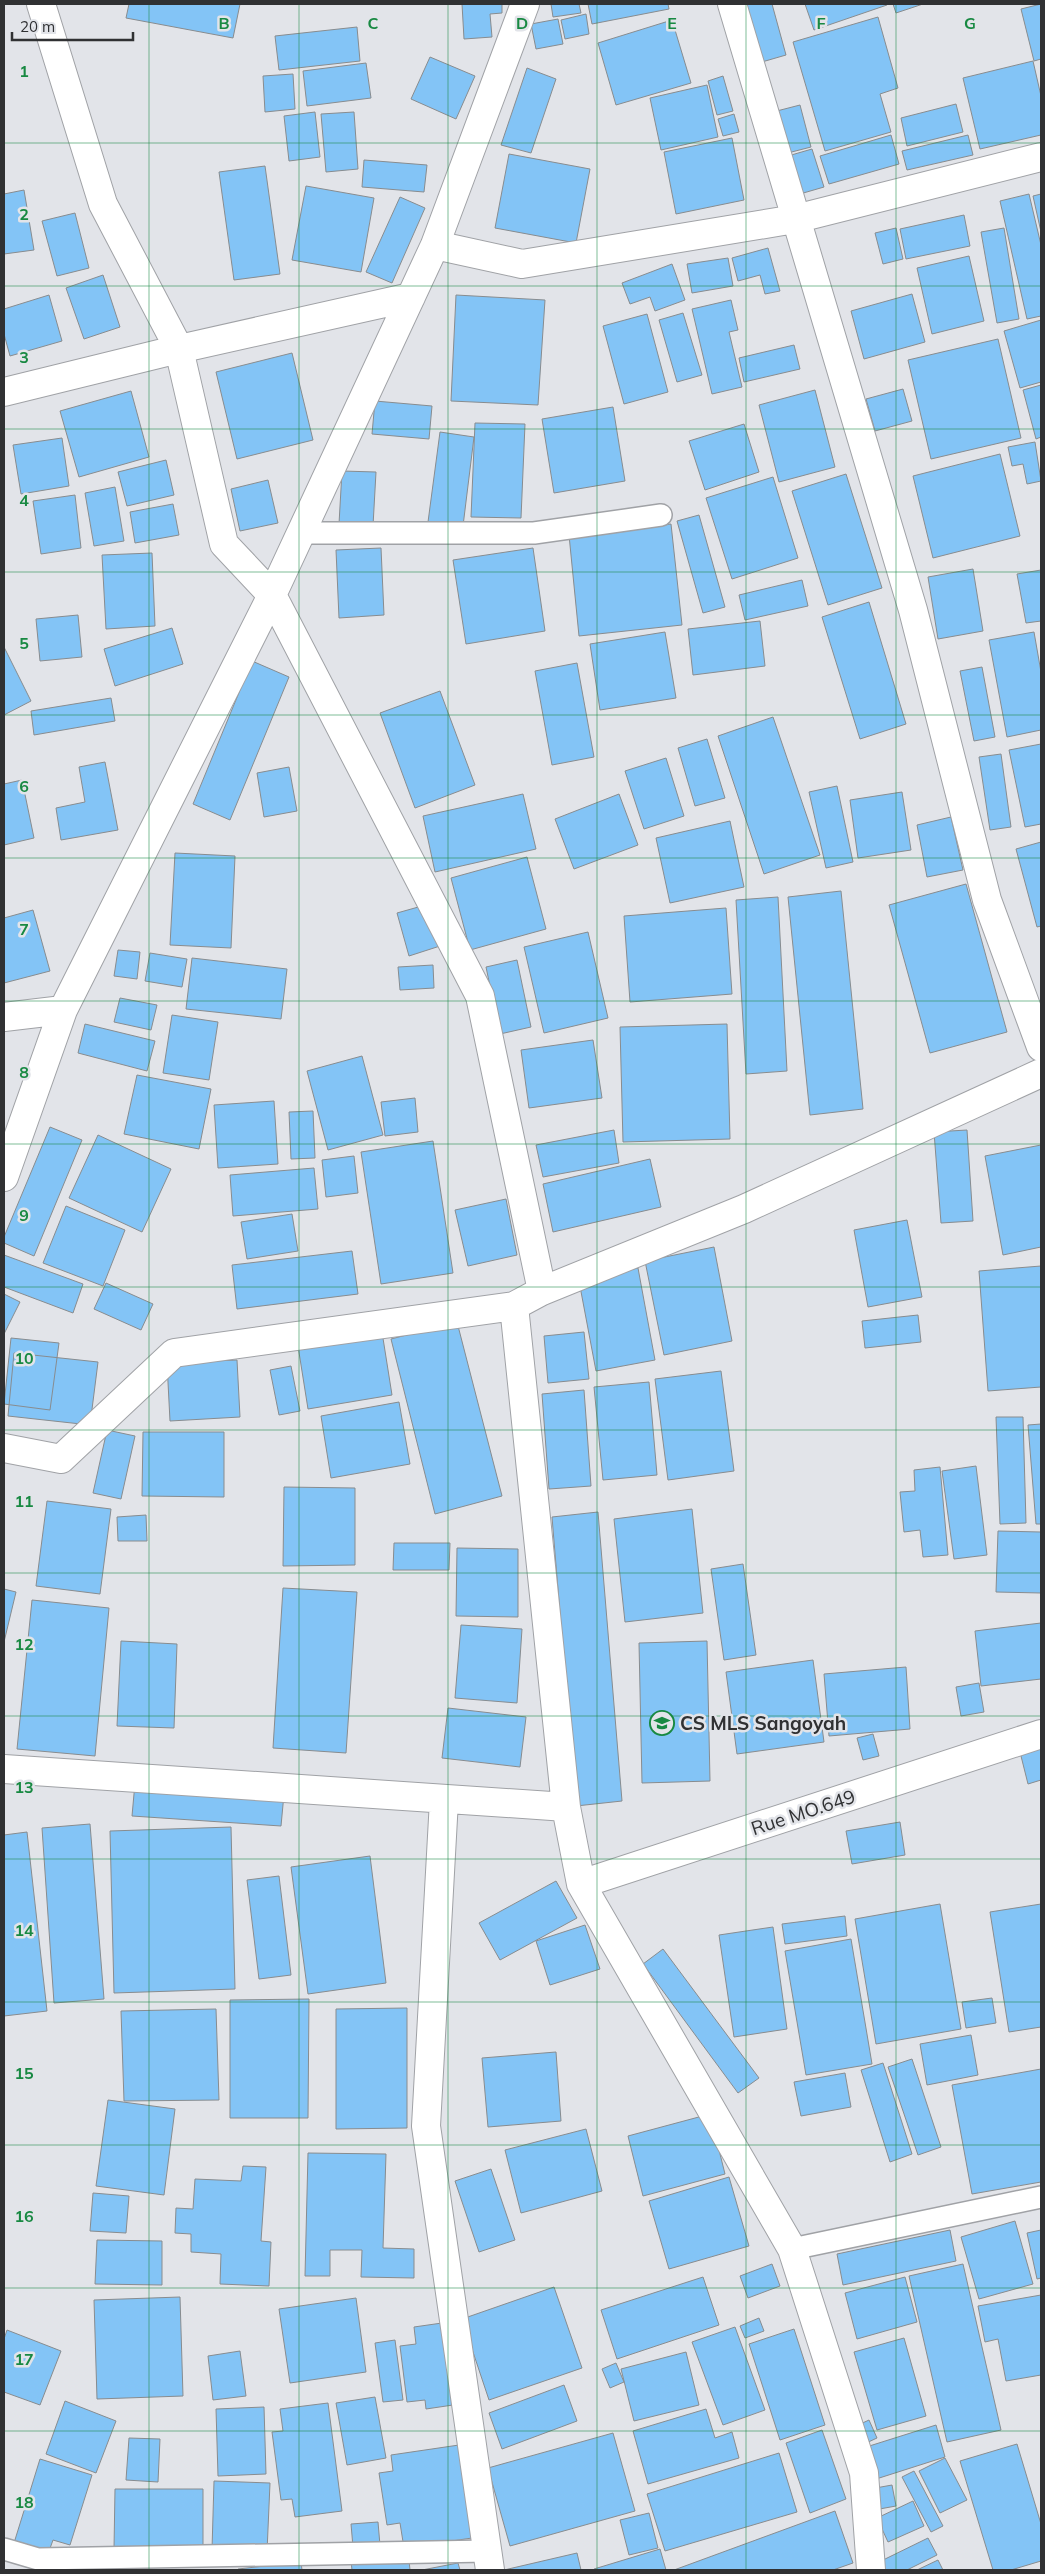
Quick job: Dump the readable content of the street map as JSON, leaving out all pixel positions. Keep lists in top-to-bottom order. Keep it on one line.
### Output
{"streets":{"street":["Rue MO.649"]},"places":{"school or university":["CS MLS Sangoyah"]},"scale_bar":"20 m","grid":{"columns":["B","C","D","E","F","G"],"rows":["1","2","3","4","5","6","7","8","9","10","11","12","13","14","15","16","17","18"]}}
